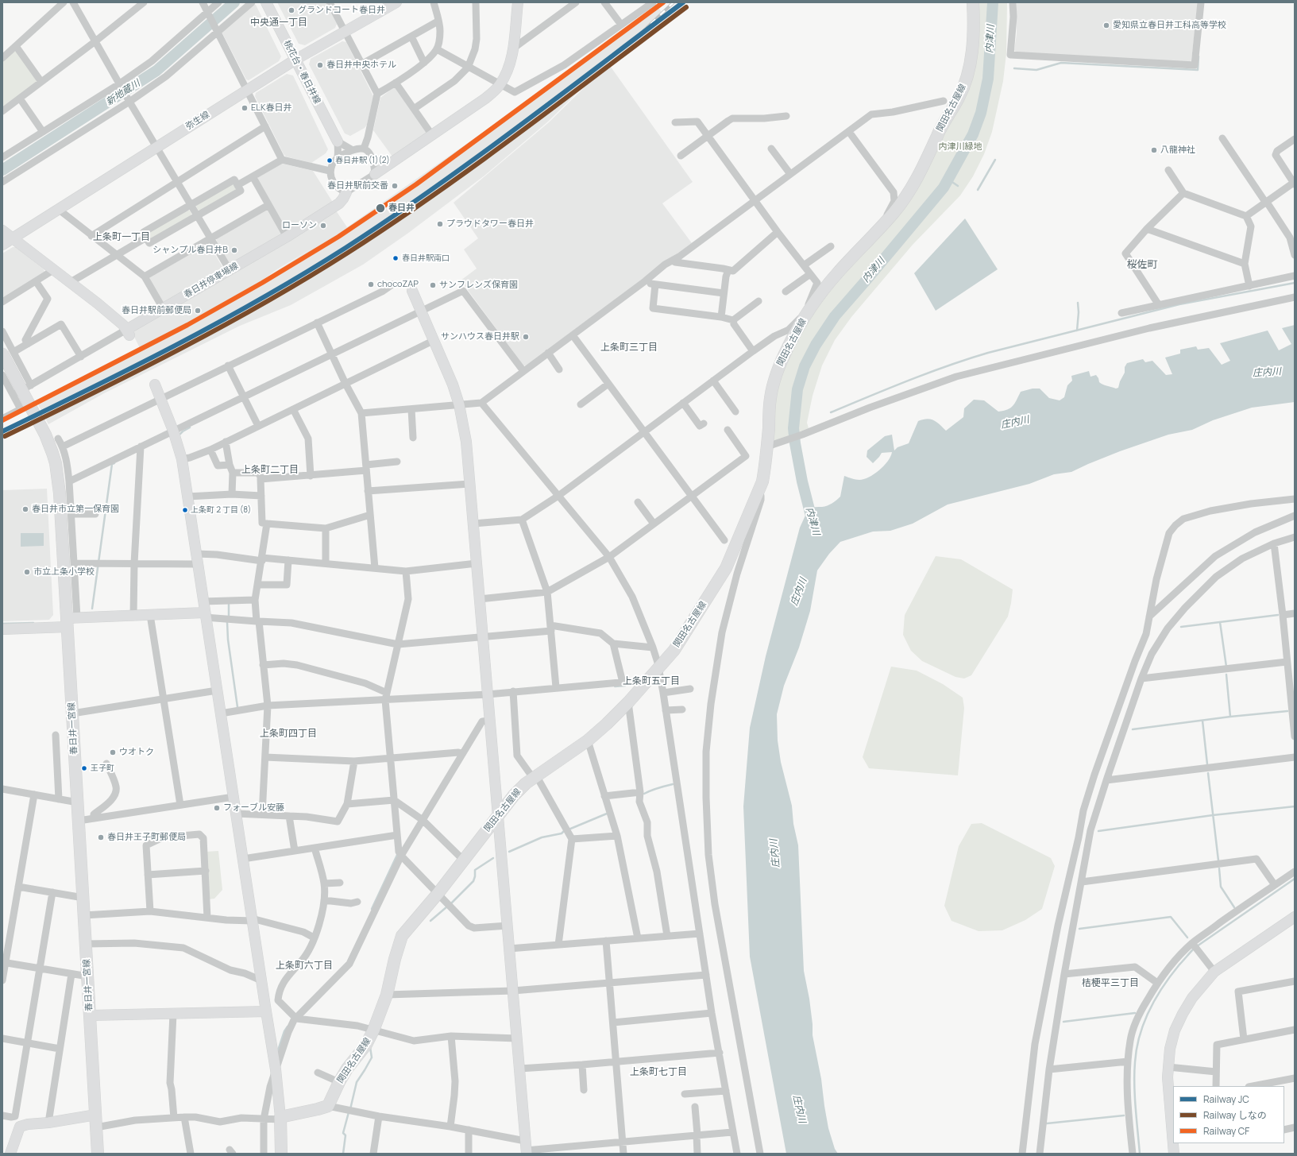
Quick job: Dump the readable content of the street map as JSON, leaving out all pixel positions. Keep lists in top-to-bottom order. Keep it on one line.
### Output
{"streets":{"main road":["関田名古屋線","春日井一宮線"],"street":["桃花台・春日井線","弥生線","春日井停車場線"]},"crossings":[["桃花台・春日井線","弥生線"]],"districts":["中央通一丁目","上条町一丁目","桜佐町","上条町三丁目","上条町二丁目","上条町五丁目","上条町四丁目","上条町六丁目","桔梗平三丁目","上条町七丁目"],"water":["内津川","新地蔵川","庄内川"],"parks":["内津川緑地"],"places":["グランドコート春日井","愛知県立春日井工科高等学校","春日井中央ホテル","ELK春日井","八龍神社","春日井駅 (1)(2)","春日井駅前交番","春日井","プラウドタワー春日井","ローソン","シャンプル春日井B","春日井駅南口","chocoZAP","サンフレンズ保育園","春日井駅前郵便局","サンハウス春日井駅","春日井市立第一保育園","上条町２丁目 (8)","市立上条小学校","ウオトク","王子町","フォーブル安藤","春日井王子町郵便局"],"lines":["rail line JC","rail line CF","rail line しなの"],"legend":["Railway JC","Railway しなの","Railway CF"]}
